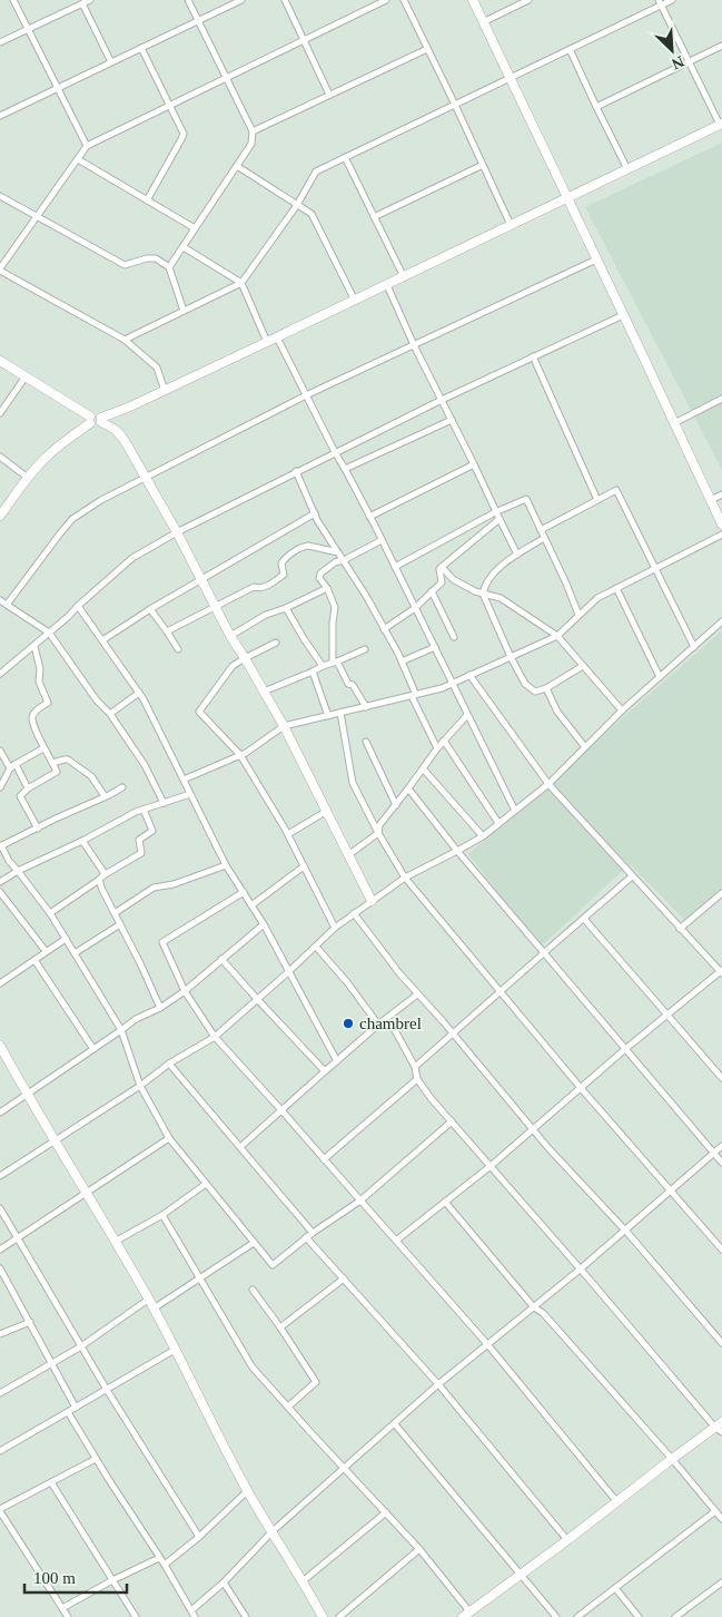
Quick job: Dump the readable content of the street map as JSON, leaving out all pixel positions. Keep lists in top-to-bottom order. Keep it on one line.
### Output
{"places":["chambrel"],"scale_bar":"100 m","north":"bottom right"}
